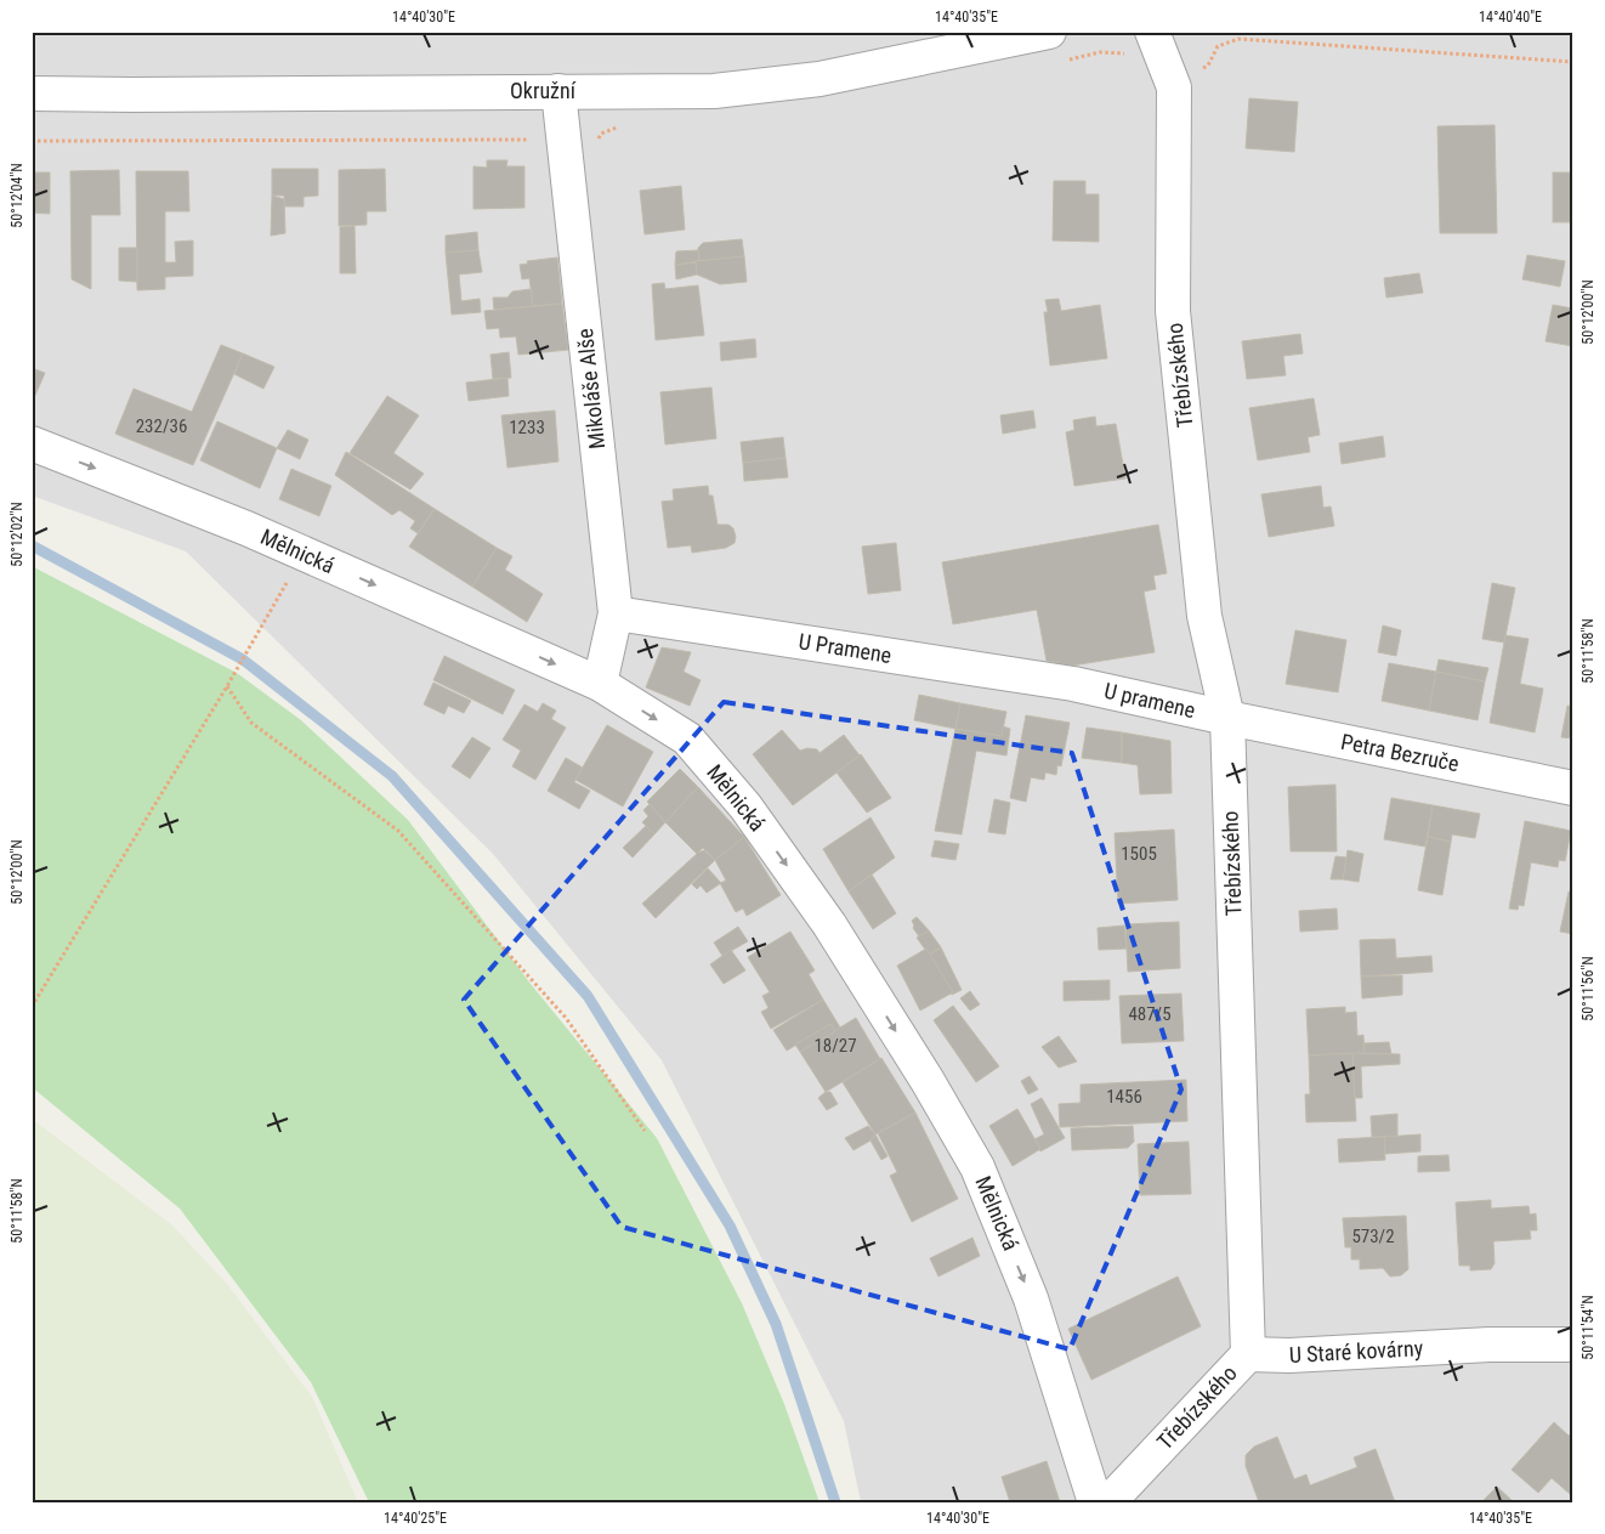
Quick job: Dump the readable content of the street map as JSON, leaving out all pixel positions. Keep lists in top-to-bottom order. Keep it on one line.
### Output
{"streets":{"street":["Okružní","Třebízského","Mikoláše Alše","Mělnická","U Pramene","U pramene","Petra Bezruče","U Staré kovárny"]},"crossings":[["Okružní","Mikoláše Alše"],["Třebízského","U pramene"],["Třebízského","Petra Bezruče"],["Třebízského","U Staré kovárny"],["Mikoláše Alše","Mělnická"],["Mikoláše Alše","U Pramene"],["U Pramene","U pramene"],["U pramene","Petra Bezruče"]],"one_way":["Mělnická"],"house_numbers":["232/36","1233","1505","487/5","18/27","1456","573/2"],"coordinates":["14°40'30\"E","14°40'35\"E","14°40'40\"E","50°12'04\"N","50°12'00\"N","50°12'02\"N","50°11'58\"N","50°11'56\"N","50°11'54\"N","14°40'25\"E"]}
